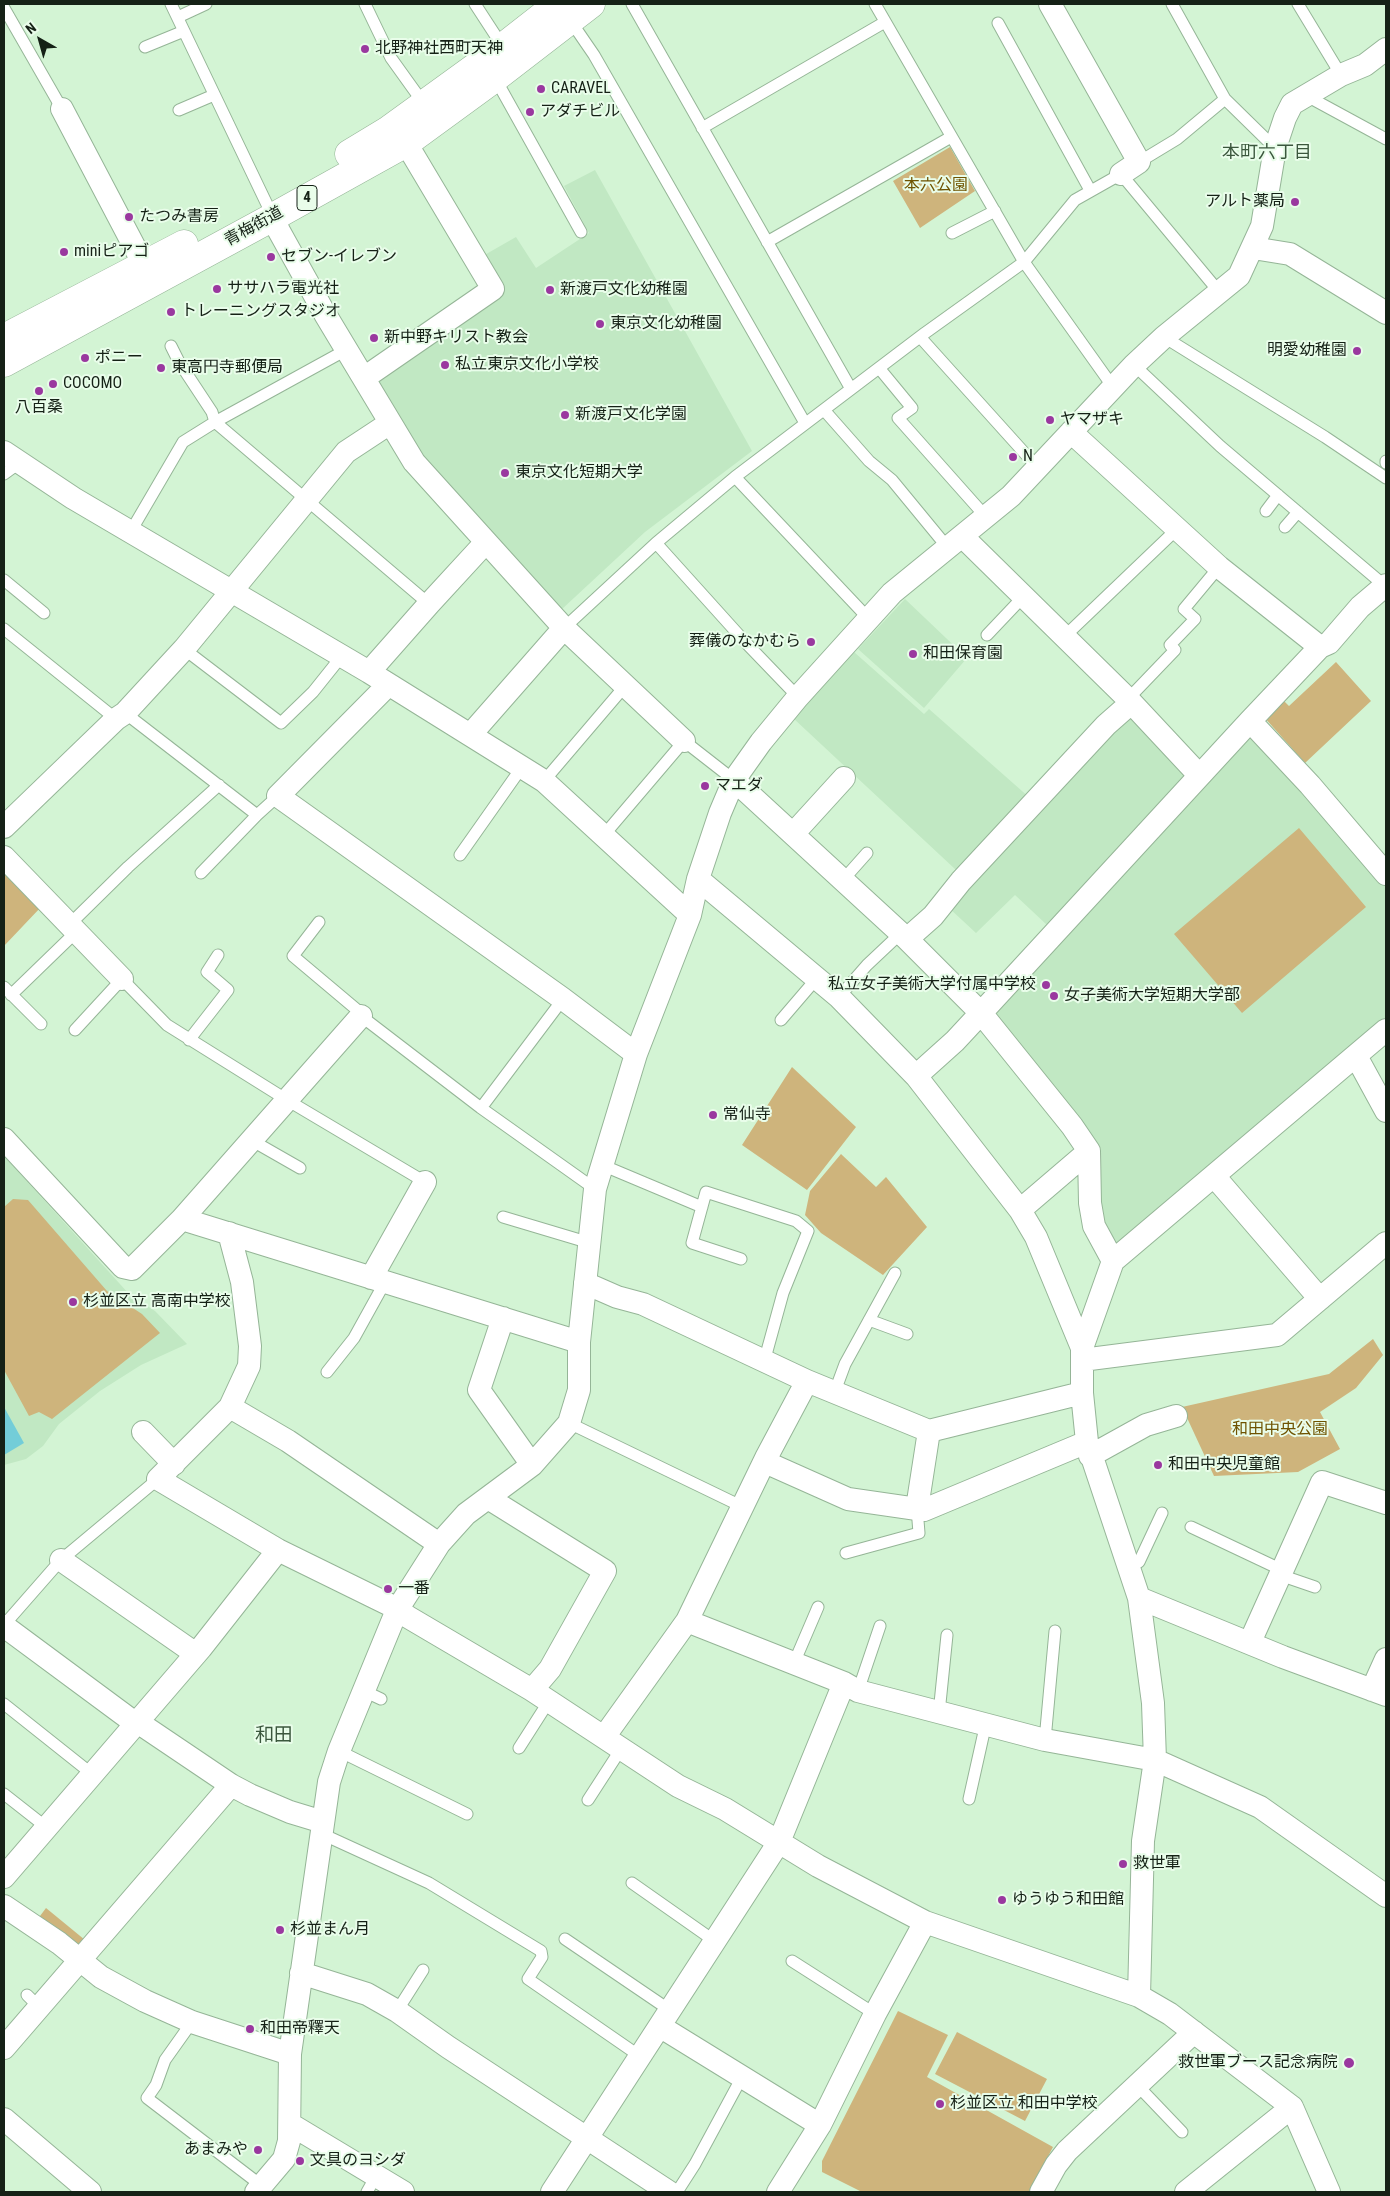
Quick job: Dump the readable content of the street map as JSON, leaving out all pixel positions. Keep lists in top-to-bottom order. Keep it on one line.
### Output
{"streets":{"main road":["4","青梅街道"]},"districts":["本町六丁目","和田"],"parks":["本六公園","和田中央公園"],"places":["北野神社西町天神","CARAVEL","アダチビル","アルト薬局","たつみ書房","miniピアゴ","セブン-イレブン","ササハラ電光社","新渡戸文化幼稚園","トレーニングスタジオ","東京文化幼稚園","新中野キリスト教会","明愛幼稚園","ポニー","私立東京文化小学校","東高円寺郵便局","COCOMO","八百桑","新渡戸文化学園","ヤマザキ","N","東京文化短期大学","葬儀のなかむら","和田保育園","マエダ","私立女子美術大学付属中学校","女子美術大学短期大学部","常仙寺","杉並区立 高南中学校","和田中央児童館","一番","救世軍","ゆうゆう和田館","杉並まん月","和田帝釋天","救世軍ブース記念病院","杉並区立 和田中学校","あまみや","文具のヨシダ"],"north":"top left"}
